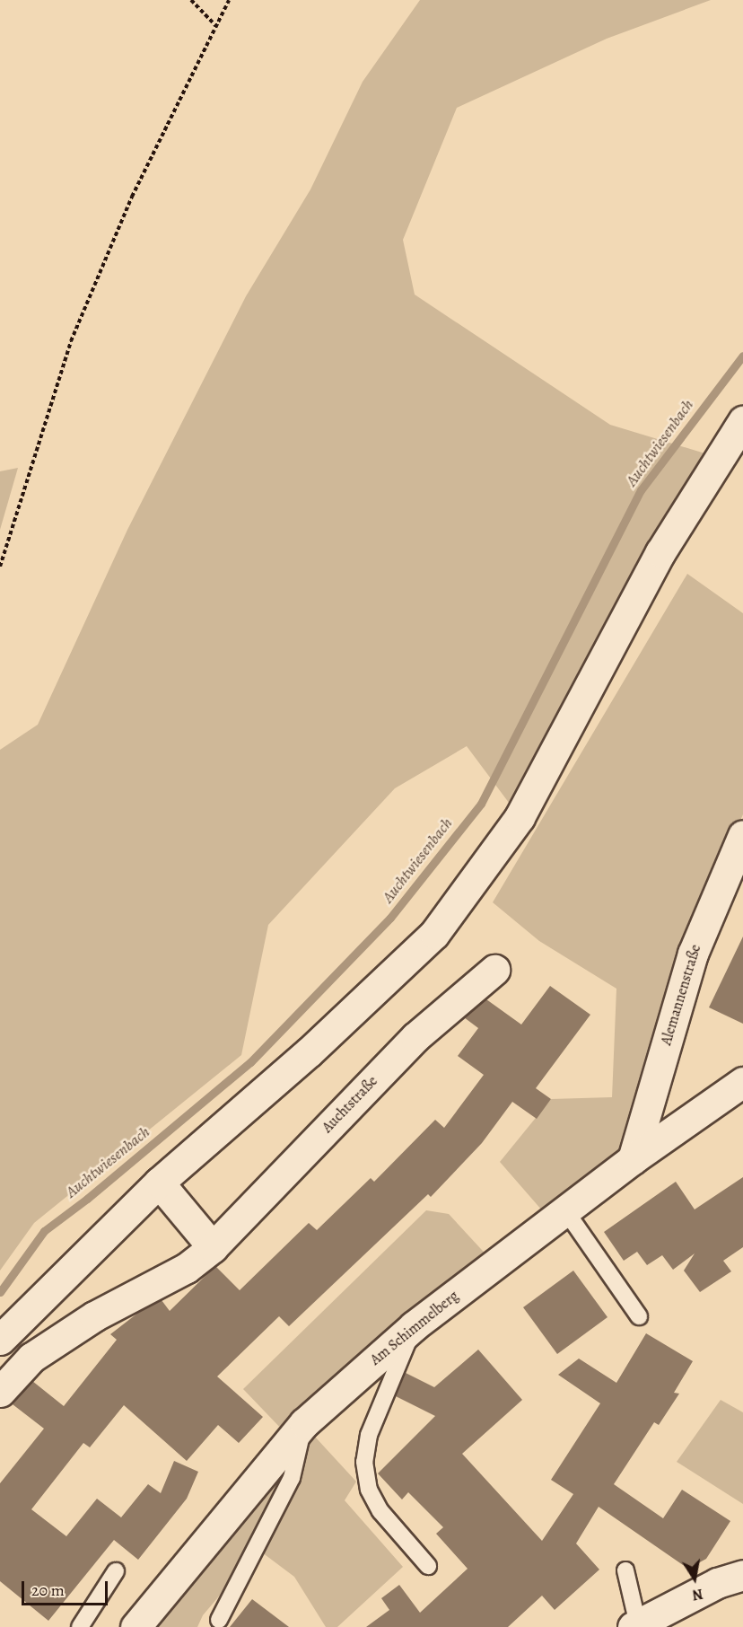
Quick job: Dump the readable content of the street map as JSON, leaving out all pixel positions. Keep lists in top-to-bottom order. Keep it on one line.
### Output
{"streets":{"street":["Alemannenstraße","Auchtstraße","Am Schimmelberg"]},"crossings":[["Alemannenstraße","Am Schimmelberg"]],"water":["Auchtwiesenbach"],"scale_bar":"20 m","north":"bottom"}
